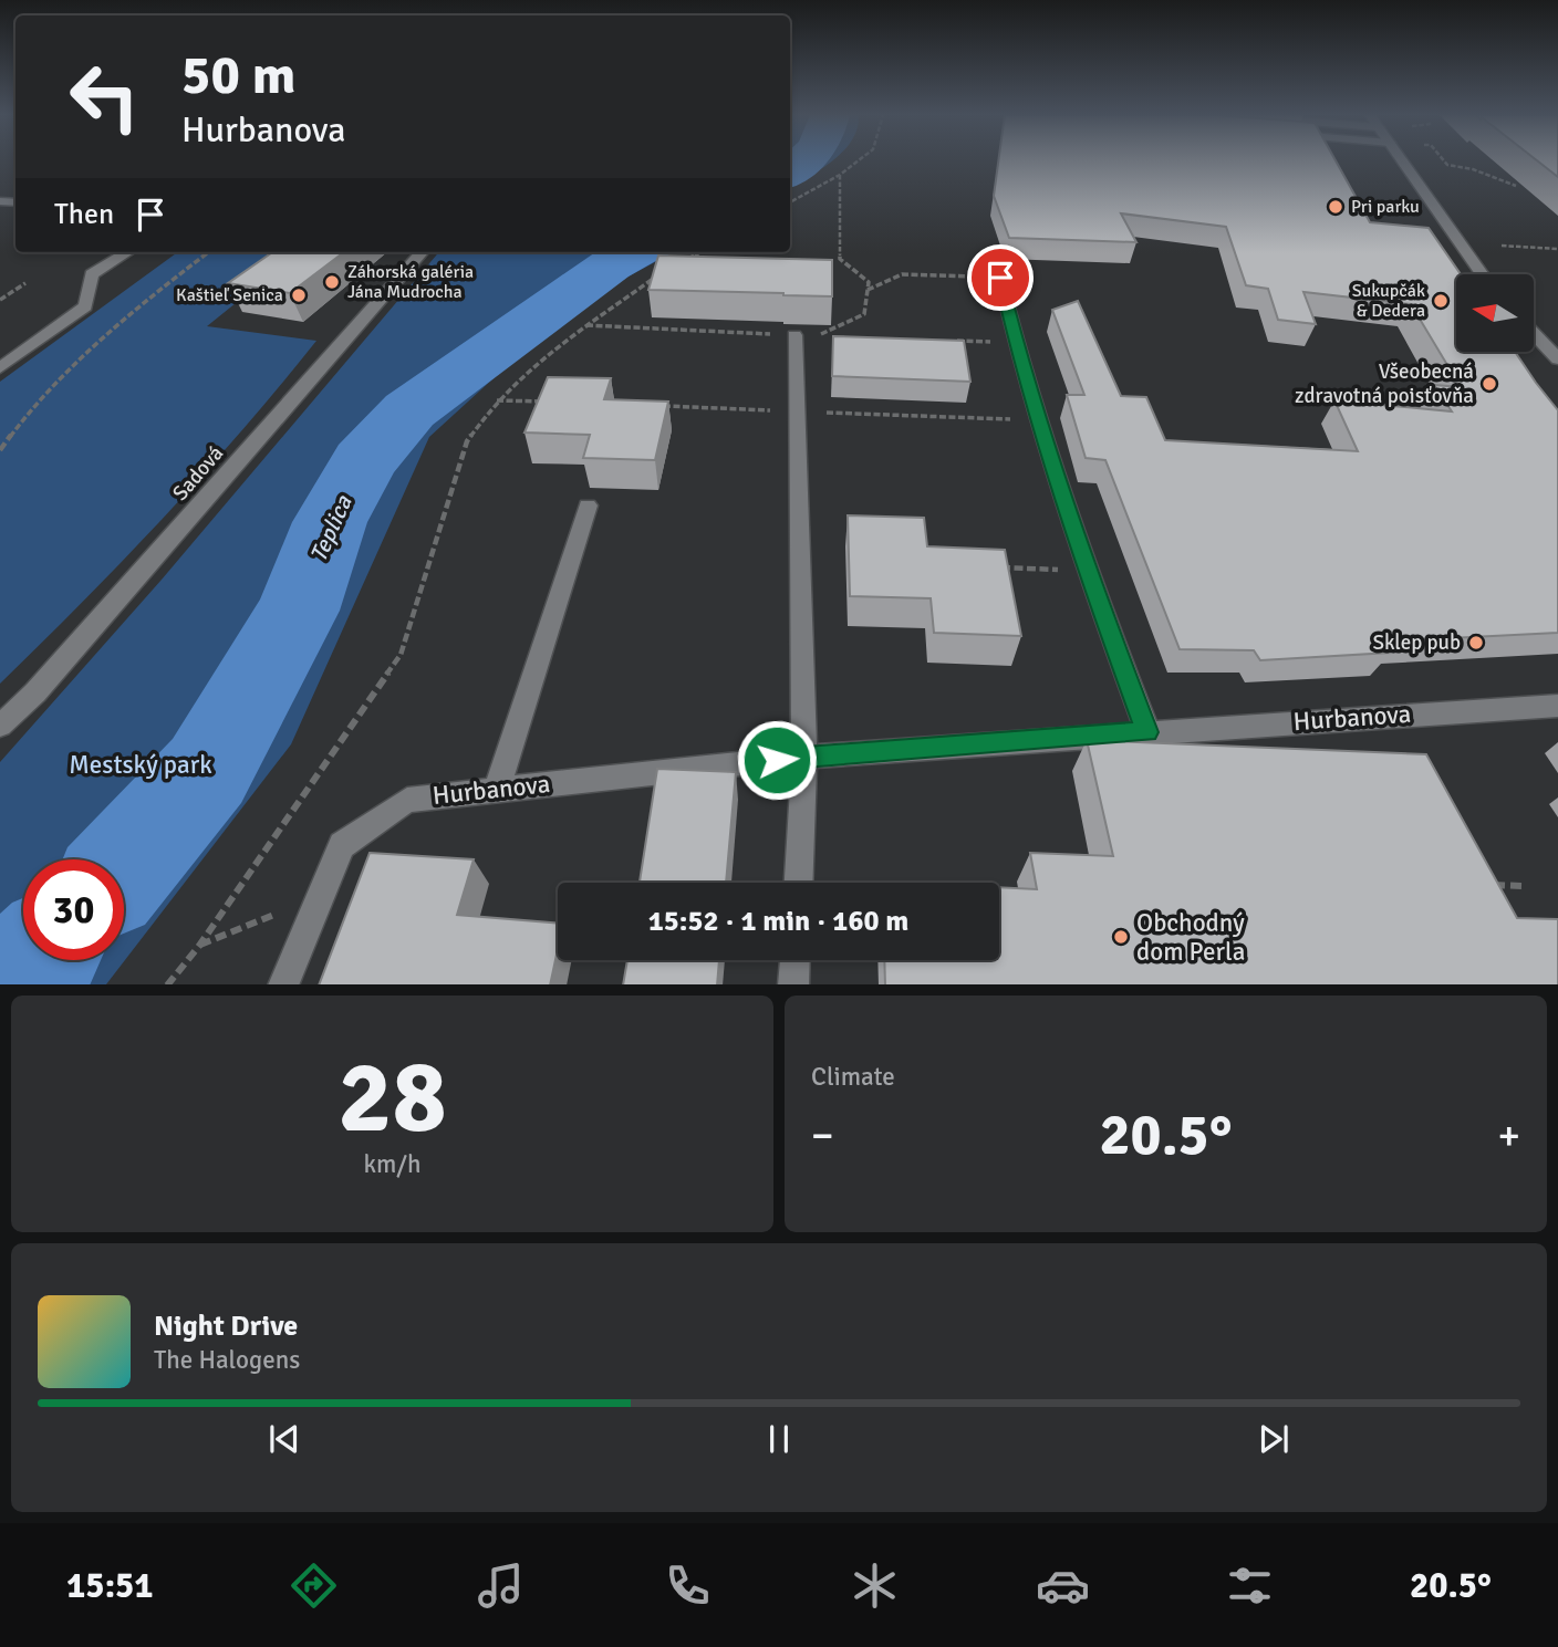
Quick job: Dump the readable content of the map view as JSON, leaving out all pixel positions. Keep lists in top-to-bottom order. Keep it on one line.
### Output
{"streets":{"street":["Sadová","Hurbanova"]},"water":["Teplica"],"parks":["Mestský park"],"places":["Pri parku","Záhorská galéria Jána Mudrocha","Kaštieľ Senica","Sukupčák & Dedera","Všeobecná zdravotná poisťovňa","Sklep pub","Obchodný dom Perla"],"north":"left","page":{"turn":["50 m","Hurbanova"],"then":"Then","limit":"30","trip":"15:52 · 1 min · 160 m","tile":[["28","km/h"],"Climate"],"heat":["−","20.5°","+"],"song":["Night Drive","The Halogens"],"tabs":["15:51","20.5°"]}}
